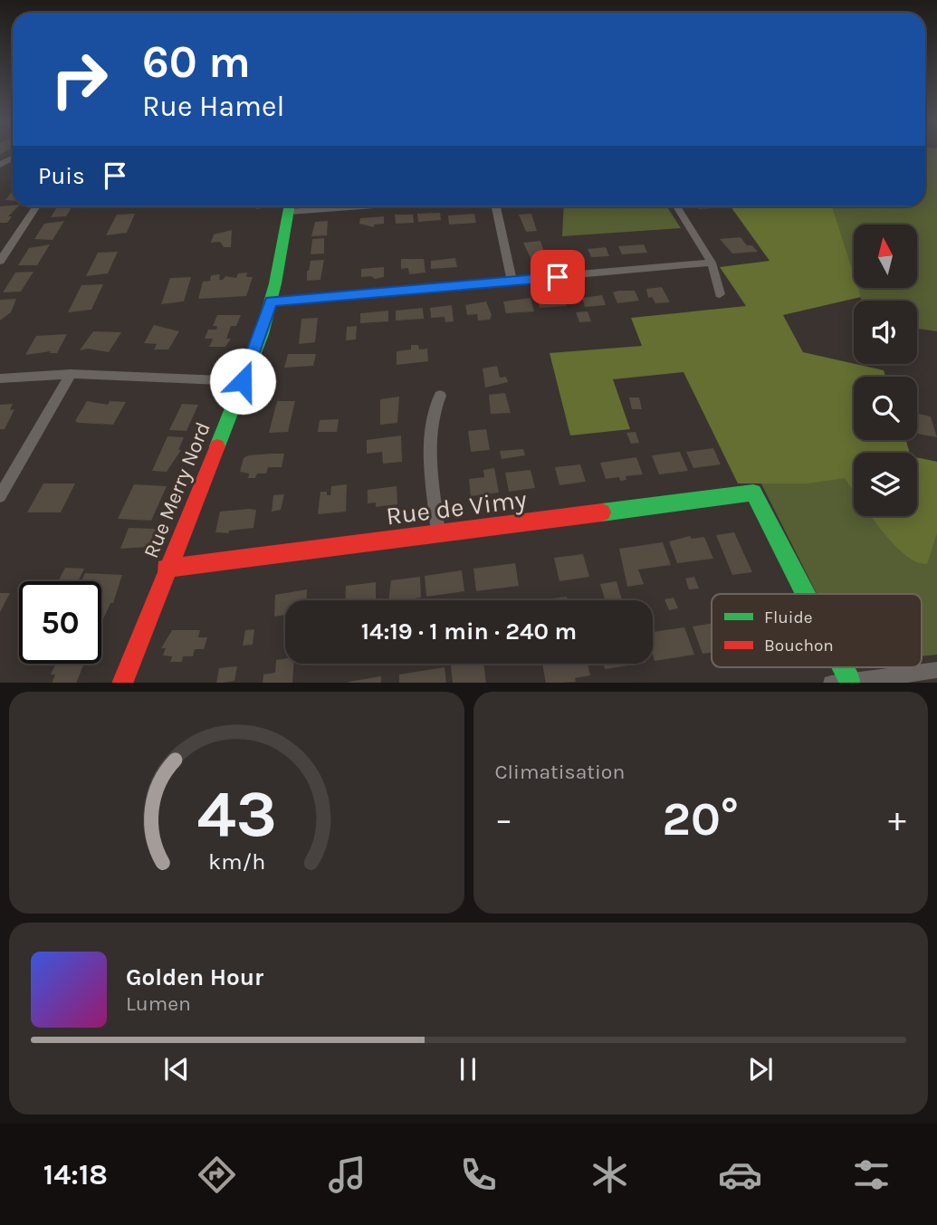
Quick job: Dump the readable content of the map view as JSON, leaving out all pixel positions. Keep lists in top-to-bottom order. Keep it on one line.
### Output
{"streets":{"street":["Rue Merry Nord","Rue de Vimy"]},"crossings":[["Rue Merry Nord","Rue de Vimy"]],"legend":["Fluide","Bouchon"],"north":"top","page":{"turn":["60 m","Rue Hamel"],"then":"Puis","limit":"50","trip":"14:19 · 1 min · 240 m","tile":"Climatisation","heat":["−","20°","+"],"song":["Golden Hour","Lumen"],"tabs":"14:18","gauge":["43","km/h"]}}
